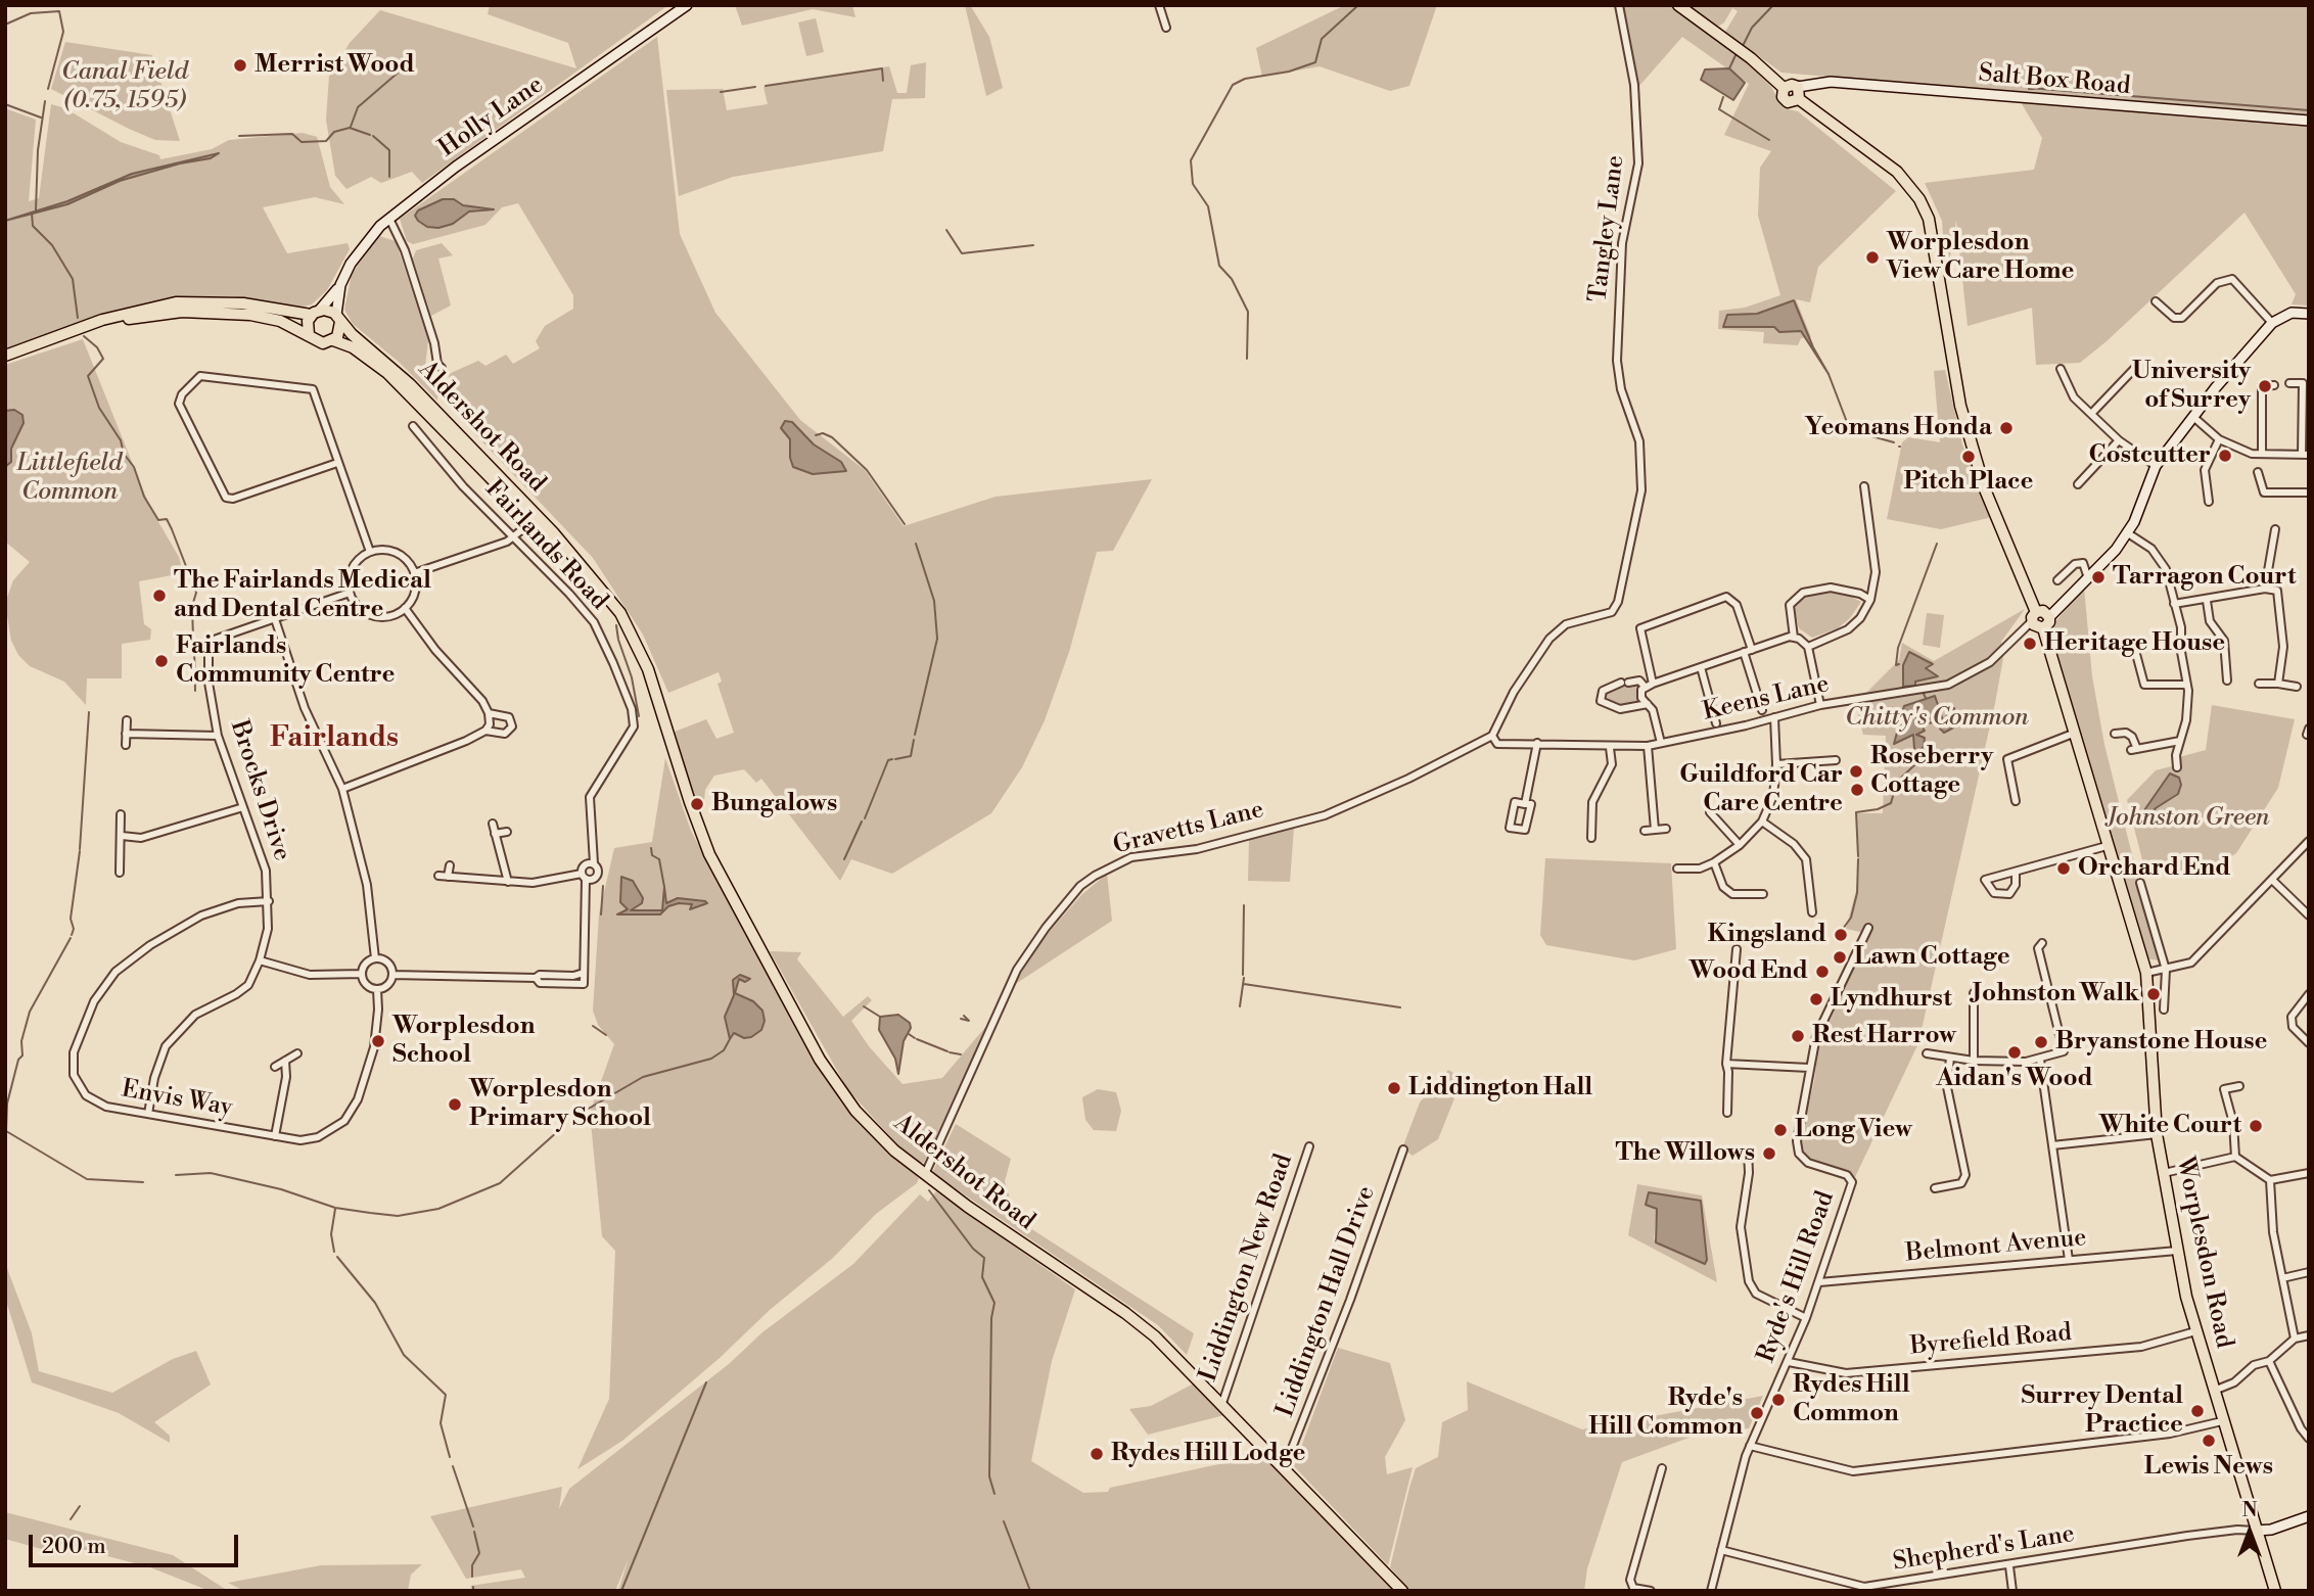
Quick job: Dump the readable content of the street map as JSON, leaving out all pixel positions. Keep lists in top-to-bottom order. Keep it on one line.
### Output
{"streets":{"main road":["Aldershot Road","Worplesdon Road"],"street":["Salt Box Road","Holly Lane","Tangley Lane","Fairlands Road","Keens Lane","Brocks Drive","Gravetts Lane","Envis Way","Belmont Avenue","Liddington New Road","Ryde's Hill Road","Liddington Hall Drive","Byrefield Road","Shepherd's Lane"]},"crossings":[["Holly Lane","Aldershot Road"],["Tangley Lane","Keens Lane"],["Tangley Lane","Gravetts Lane"],["Aldershot Road","Gravetts Lane"],["Aldershot Road","Liddington New Road"],["Aldershot Road","Liddington Hall Drive"],["Keens Lane","Gravetts Lane"],["Keens Lane","Worplesdon Road"],["Brocks Drive","Envis Way"],["Belmont Avenue","Worplesdon Road"],["Belmont Avenue","Ryde's Hill Road"],["Worplesdon Road","Byrefield Road"],["Worplesdon Road","Shepherd's Lane"],["Ryde's Hill Road","Byrefield Road"],["Ryde's Hill Road","Shepherd's Lane"]],"districts":["Fairlands"],"parks":["Canal Field (0.75, 1595)","Littlefield Common","Chitty's Common","Johnston Green"],"places":["Merrist Wood","Worplesdon View Care Home","University of Surrey","Yeomans Honda","Costcutter","Pitch Place","Tarragon Court","The Fairlands Medical and Dental Centre","Heritage House","Fairlands Community Centre","Roseberry Cottage","Guildford Car Care Centre","Bungalows","Orchard End","Kingsland","Lawn Cottage","Wood End","Johnston Walk","Lyndhurst","Rest Harrow","Worplesdon School","Bryanstone House","Aidan's Wood","Liddington Hall","Worplesdon Primary School","White Court","Long View","The Willows","Rydes Hill Common","Surrey Dental Practice","Ryde's Hill Common","Lewis News","Rydes Hill Lodge"],"scale_bar":"200 m","north":"top"}
